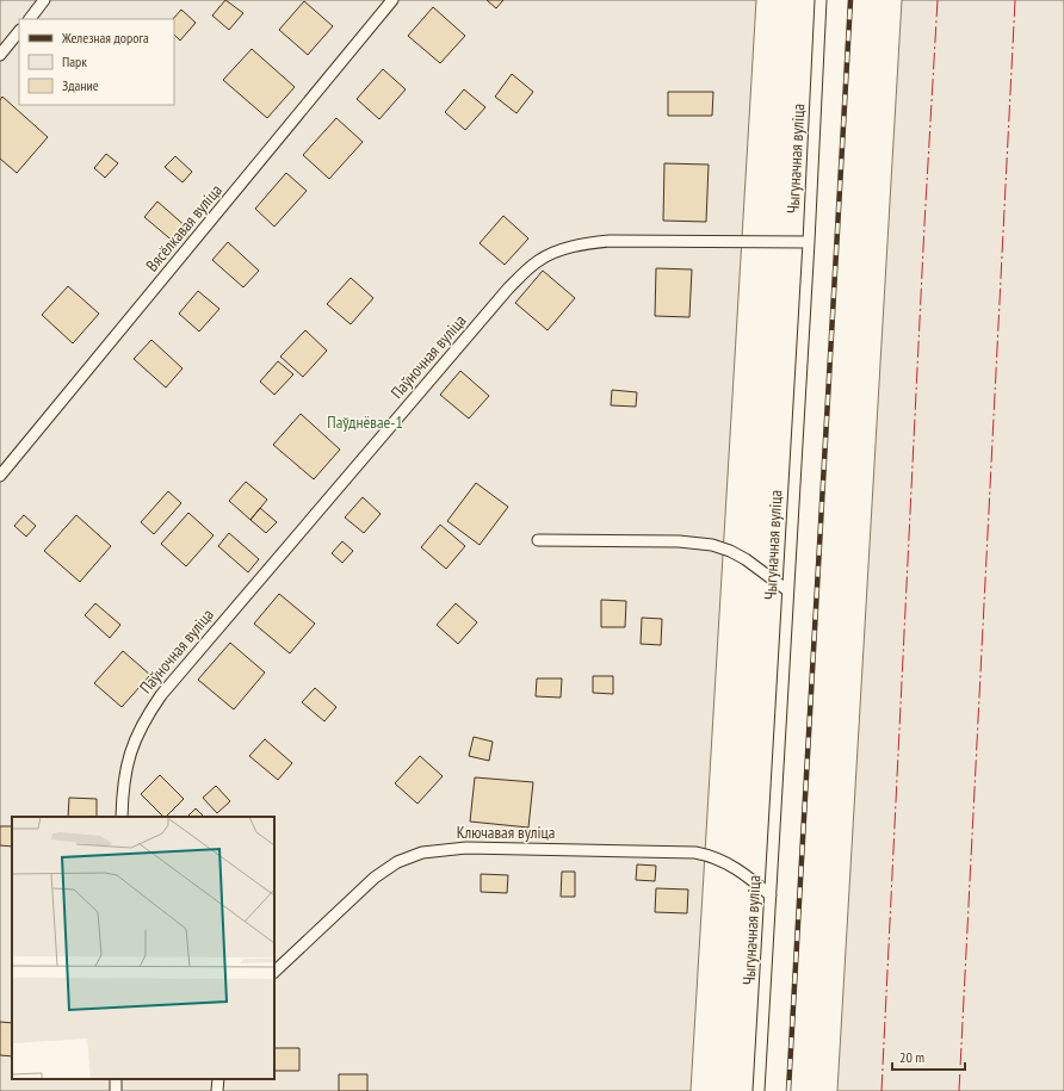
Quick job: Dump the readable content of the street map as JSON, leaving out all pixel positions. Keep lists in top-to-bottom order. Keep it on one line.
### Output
{"streets":{"lane":["Чыгуначная вуліца","Вясёлкавая вуліца","Паўночная вуліца","Ключавая вуліца"]},"crossings":[["Чыгуначная вуліца","Паўночная вуліца"],["Чыгуначная вуліца","Ключавая вуліца"]],"parks":["Паўднёвае-1"],"legend":["Железная дорога","Парк","Здание"],"scale_bar":"20 m"}
